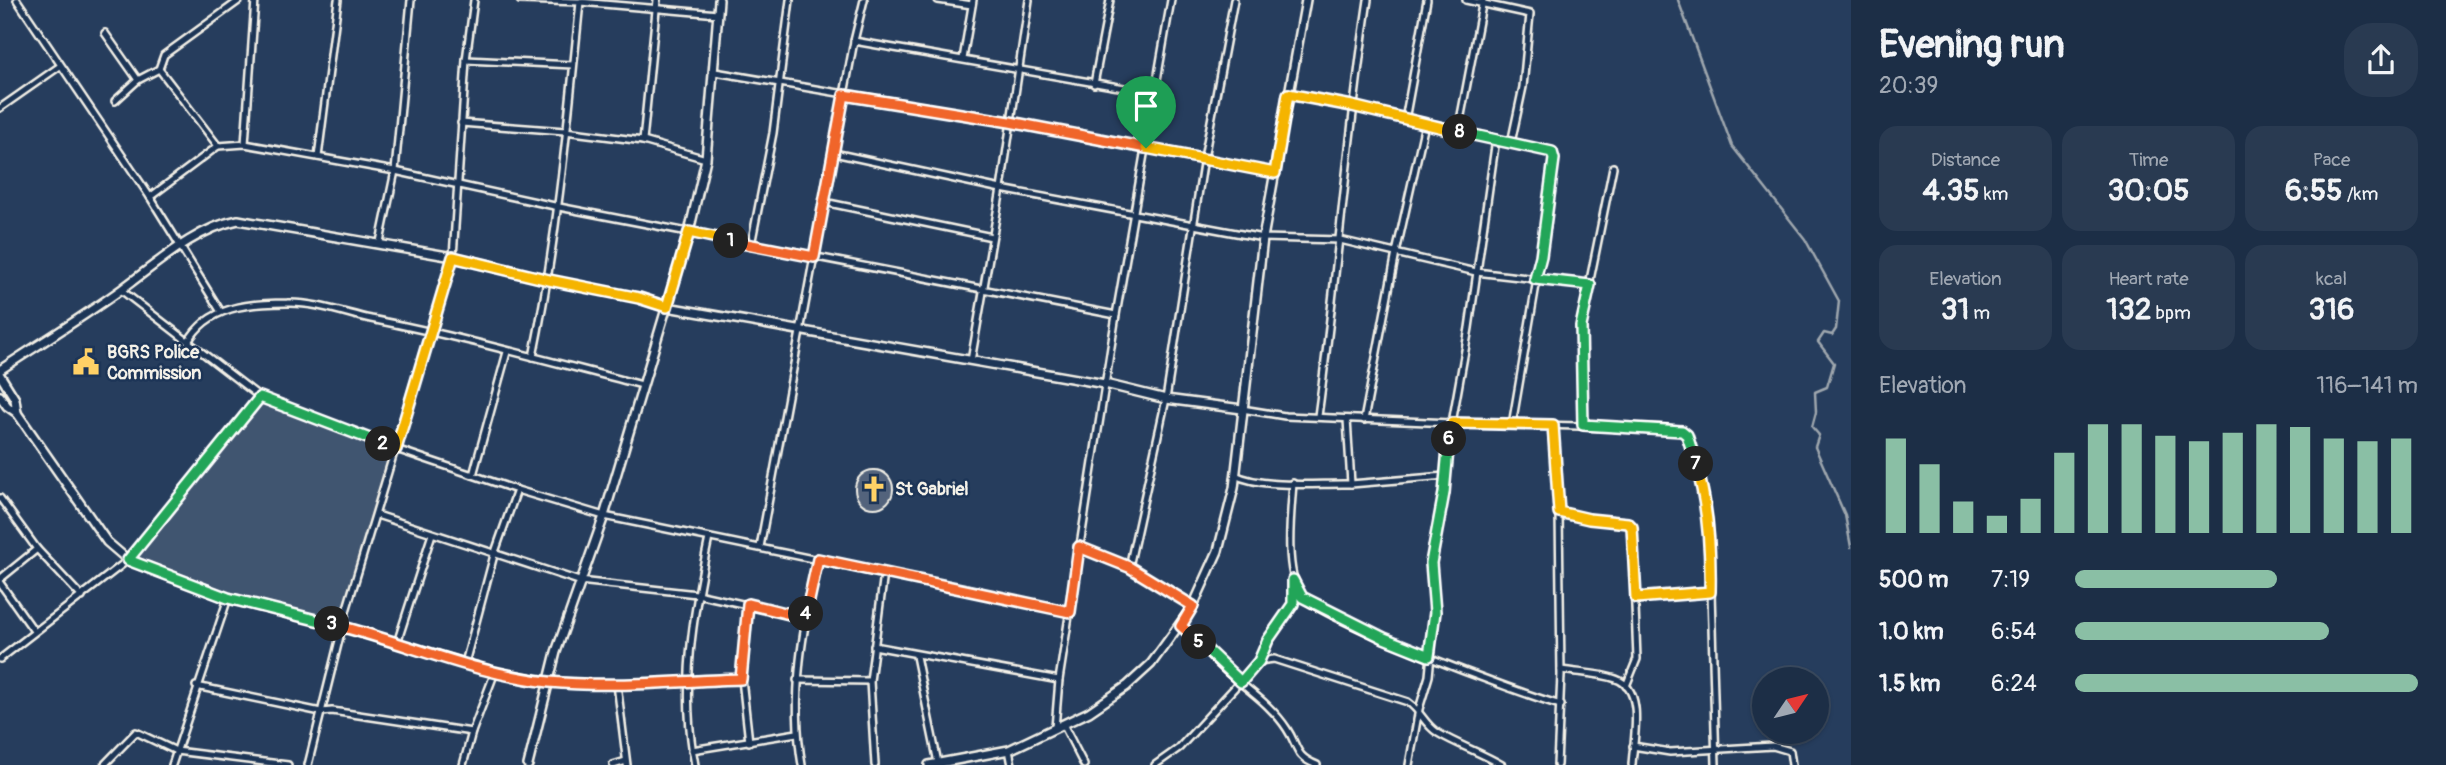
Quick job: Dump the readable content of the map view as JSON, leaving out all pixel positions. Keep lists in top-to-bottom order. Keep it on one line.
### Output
{"places":{"public building":["BGRS Police Commission"],"church":["St Gabriel"]},"north":"top right","page":{"heading":["Evening run","20:39"],"pins":["8","1","6","2","7","4","3","5"],"stats":[["Distance","4.35 km"],["Time","30:05"],["Pace","6:55 /km"],["Elevation","31 m"],["Heart rate","132 bpm"],["kcal","316"]],"chart":["Elevation","116–141 m"],"list":[{"name":"500 m","note":"7:19"},{"name":"1.0 km","note":"6:54"},{"name":"1.5 km","note":"6:24"}]}}
